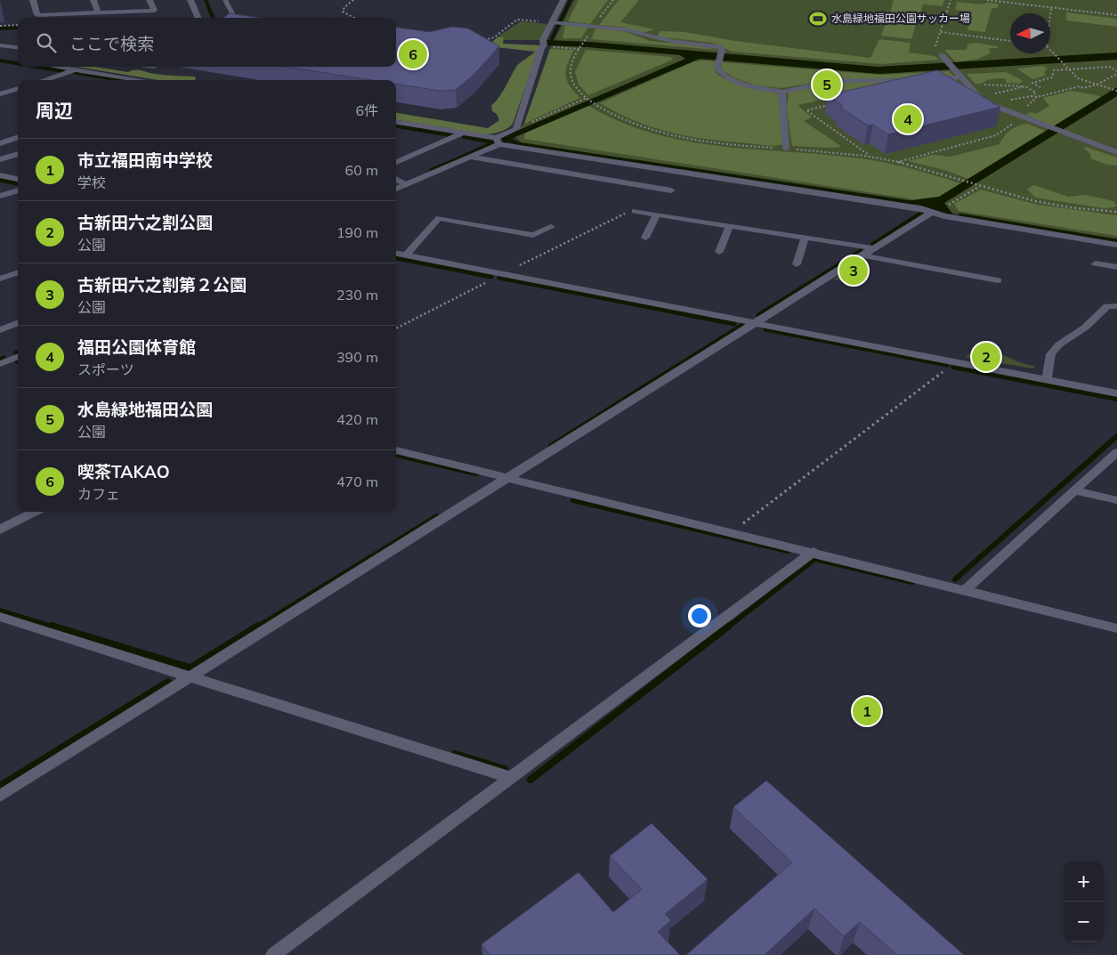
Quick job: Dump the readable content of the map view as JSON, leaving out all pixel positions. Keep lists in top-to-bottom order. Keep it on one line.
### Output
{"places":{"sports":["水島緑地福田公園サッカー場"]},"north":"left","page":{"search":"ここで検索","pins":["6","5","4","3","2","1"],"heading":["周辺","6件"],"list":[{"mark":"1","name":"市立福田南中学校","note":"学校","value":"60 m"},{"mark":"2","name":"古新田六之割公園","note":"公園","value":"190 m"},{"mark":"3","name":"古新田六之割第２公園","note":"公園","value":"230 m"},{"mark":"4","name":"福田公園体育館","note":"スポーツ","value":"390 m"},{"mark":"5","name":"水島緑地福田公園","note":"公園","value":"420 m"},{"mark":"6","name":"喫茶TAKAO","note":"カフェ","value":"470 m"}],"map_buttons":["+","−"]}}
